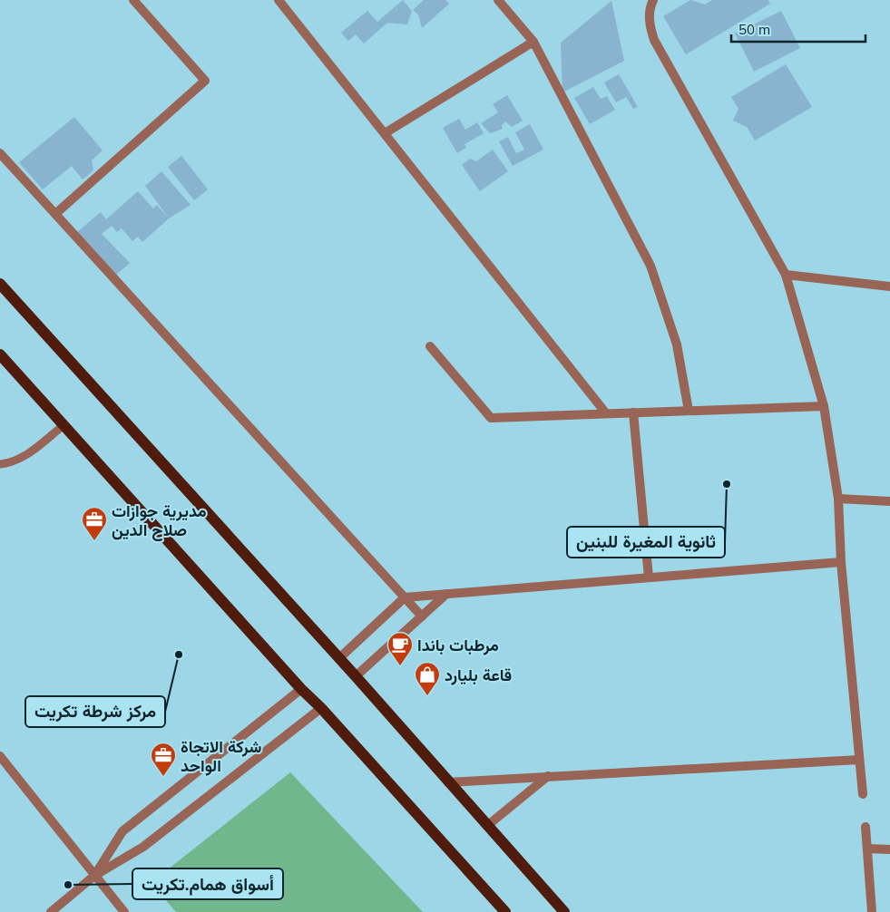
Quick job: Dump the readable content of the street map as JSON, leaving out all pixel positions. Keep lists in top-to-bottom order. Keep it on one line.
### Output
{"places":{"other":["ثانوية المغيرة للبنين","مركز شرطة تكريت","أسواق همام.تكريت"],"office":["مديرية جوازات صلاح الدين","شركة الاتجاة الواحد"],"cafe":["مرطبات باندا"],"shop":["قاعة بليارد"]},"scale_bar":"50 m"}
